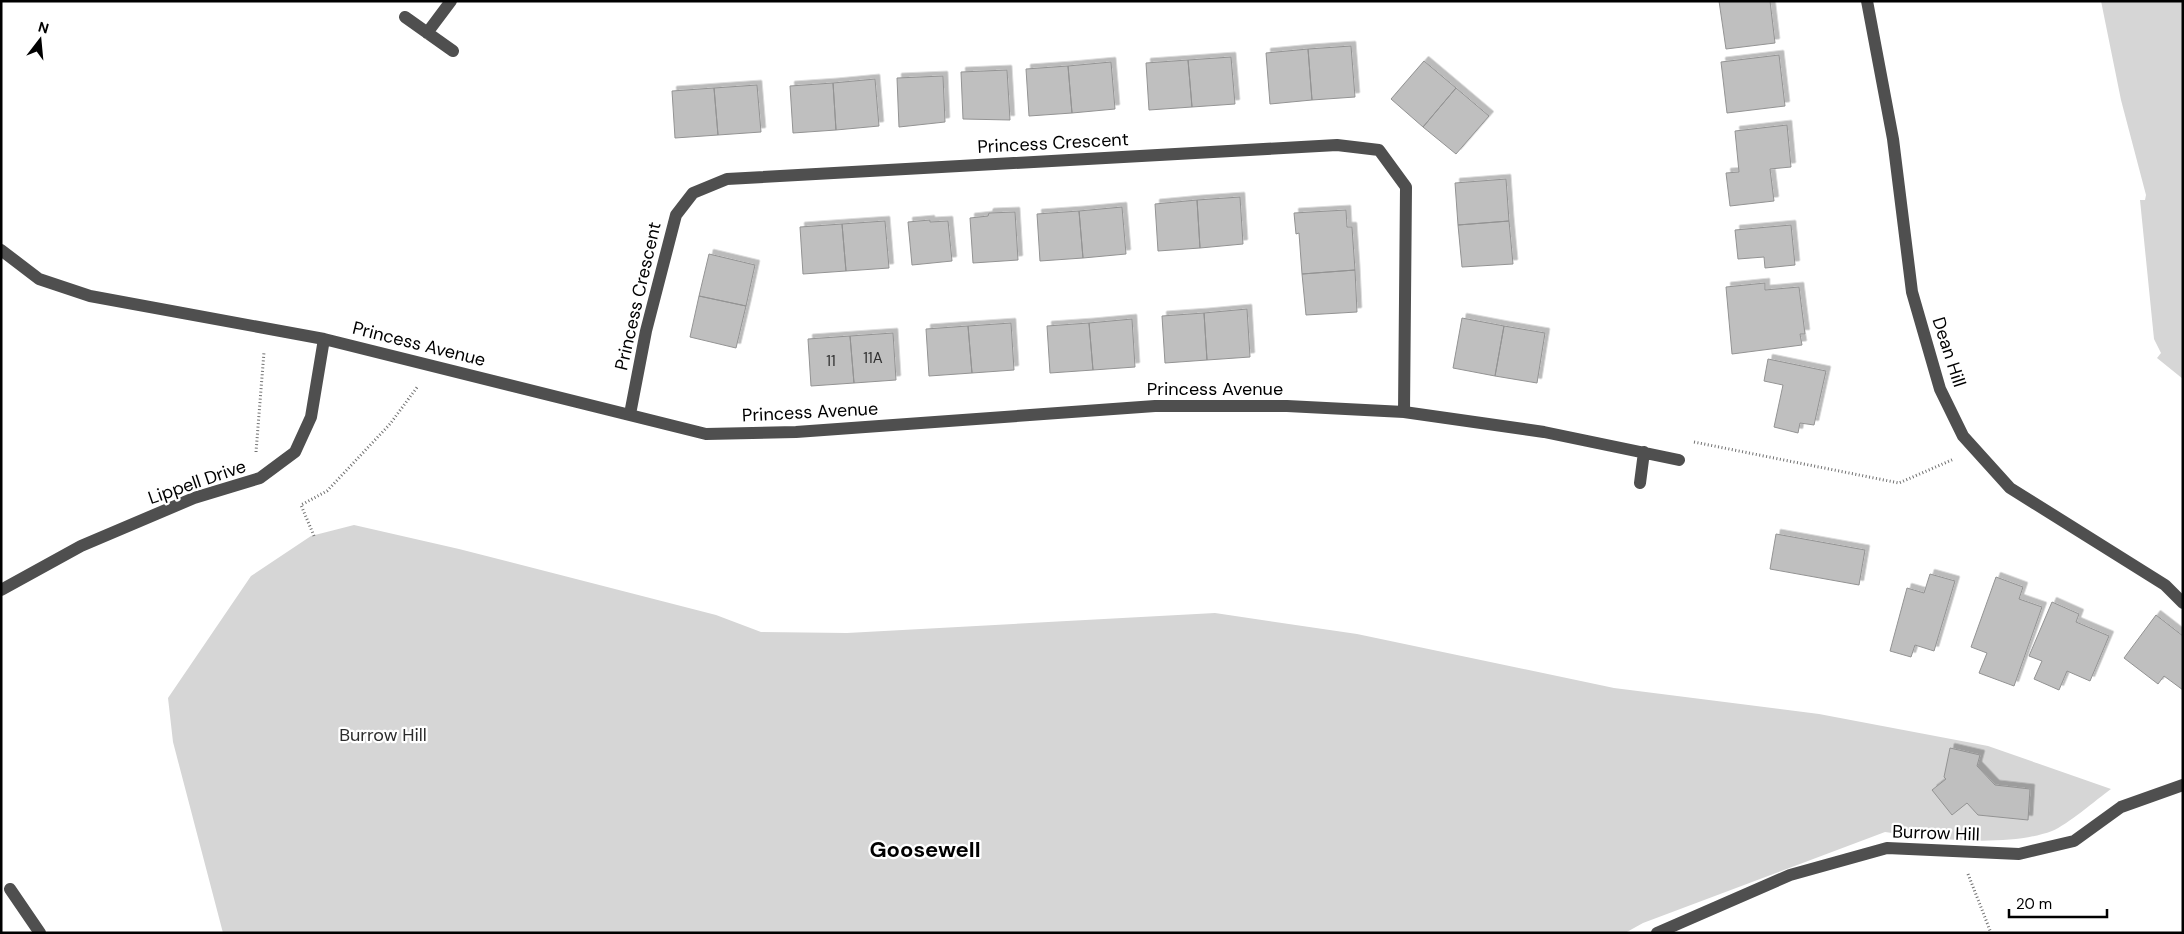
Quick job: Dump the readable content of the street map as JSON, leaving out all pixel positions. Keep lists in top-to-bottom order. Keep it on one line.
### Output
{"streets":{"street":["Princess Crescent","Princess Avenue","Dean Hill","Lippell Drive","Burrow Hill"]},"crossings":[["Princess Crescent","Princess Avenue"],["Princess Avenue","Lippell Drive"]],"districts":["Goosewell"],"parks":["Burrow Hill"],"house_numbers":["11A","11"],"scale_bar":"20 m","north":"top"}
